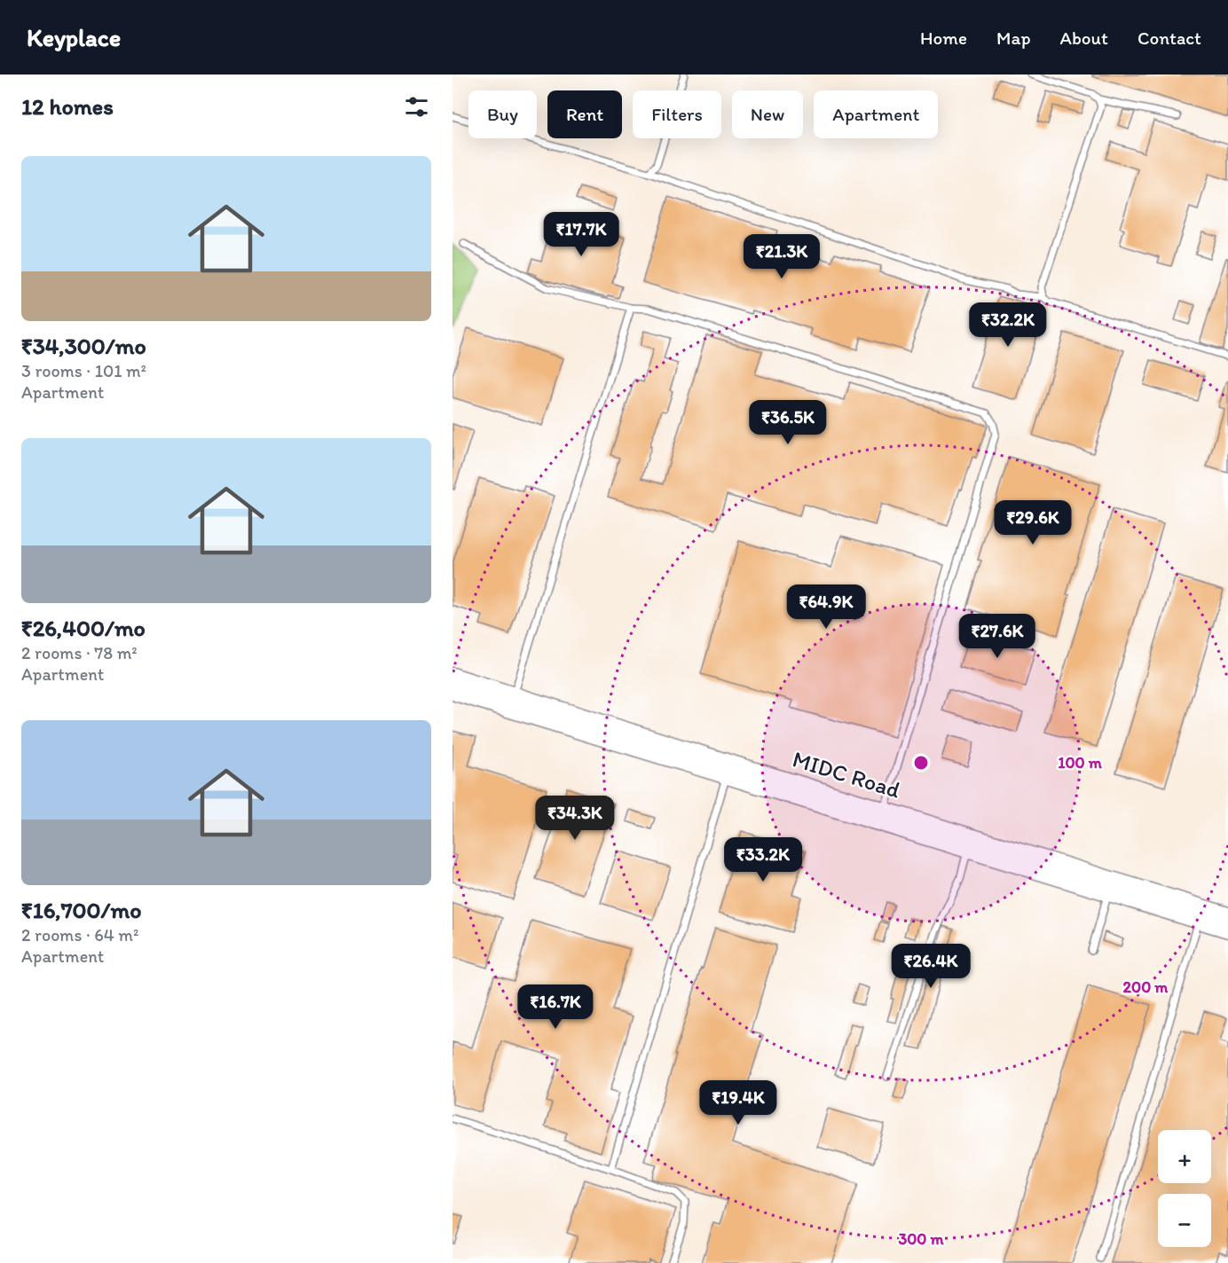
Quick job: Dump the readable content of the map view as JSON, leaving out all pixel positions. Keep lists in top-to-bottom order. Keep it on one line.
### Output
{"streets":{"street":["MIDC Road"]},"page":{"header":"Keyplace","nav":["Home","Map","About","Contact"],"heading":"12 homes","chip":["Buy","Rent","Filters","New","Apartment"],"list":[{"name":"₹34,300/mo","note":"3 rooms · 101 m² · Apartment"},{"name":"₹26,400/mo","note":"2 rooms · 78 m² · Apartment"},{"name":"₹16,700/mo","note":"2 rooms · 64 m² · Apartment"}],"price":["₹17.7K","₹21.3K","₹32.2K","₹36.5K","₹29.6K","₹64.9K","₹27.6K","₹34.3K","₹33.2K","₹26.4K","₹16.7K","₹19.4K"],"map_buttons":["+","−"]},"rings":["100 m","200 m","300 m"]}
